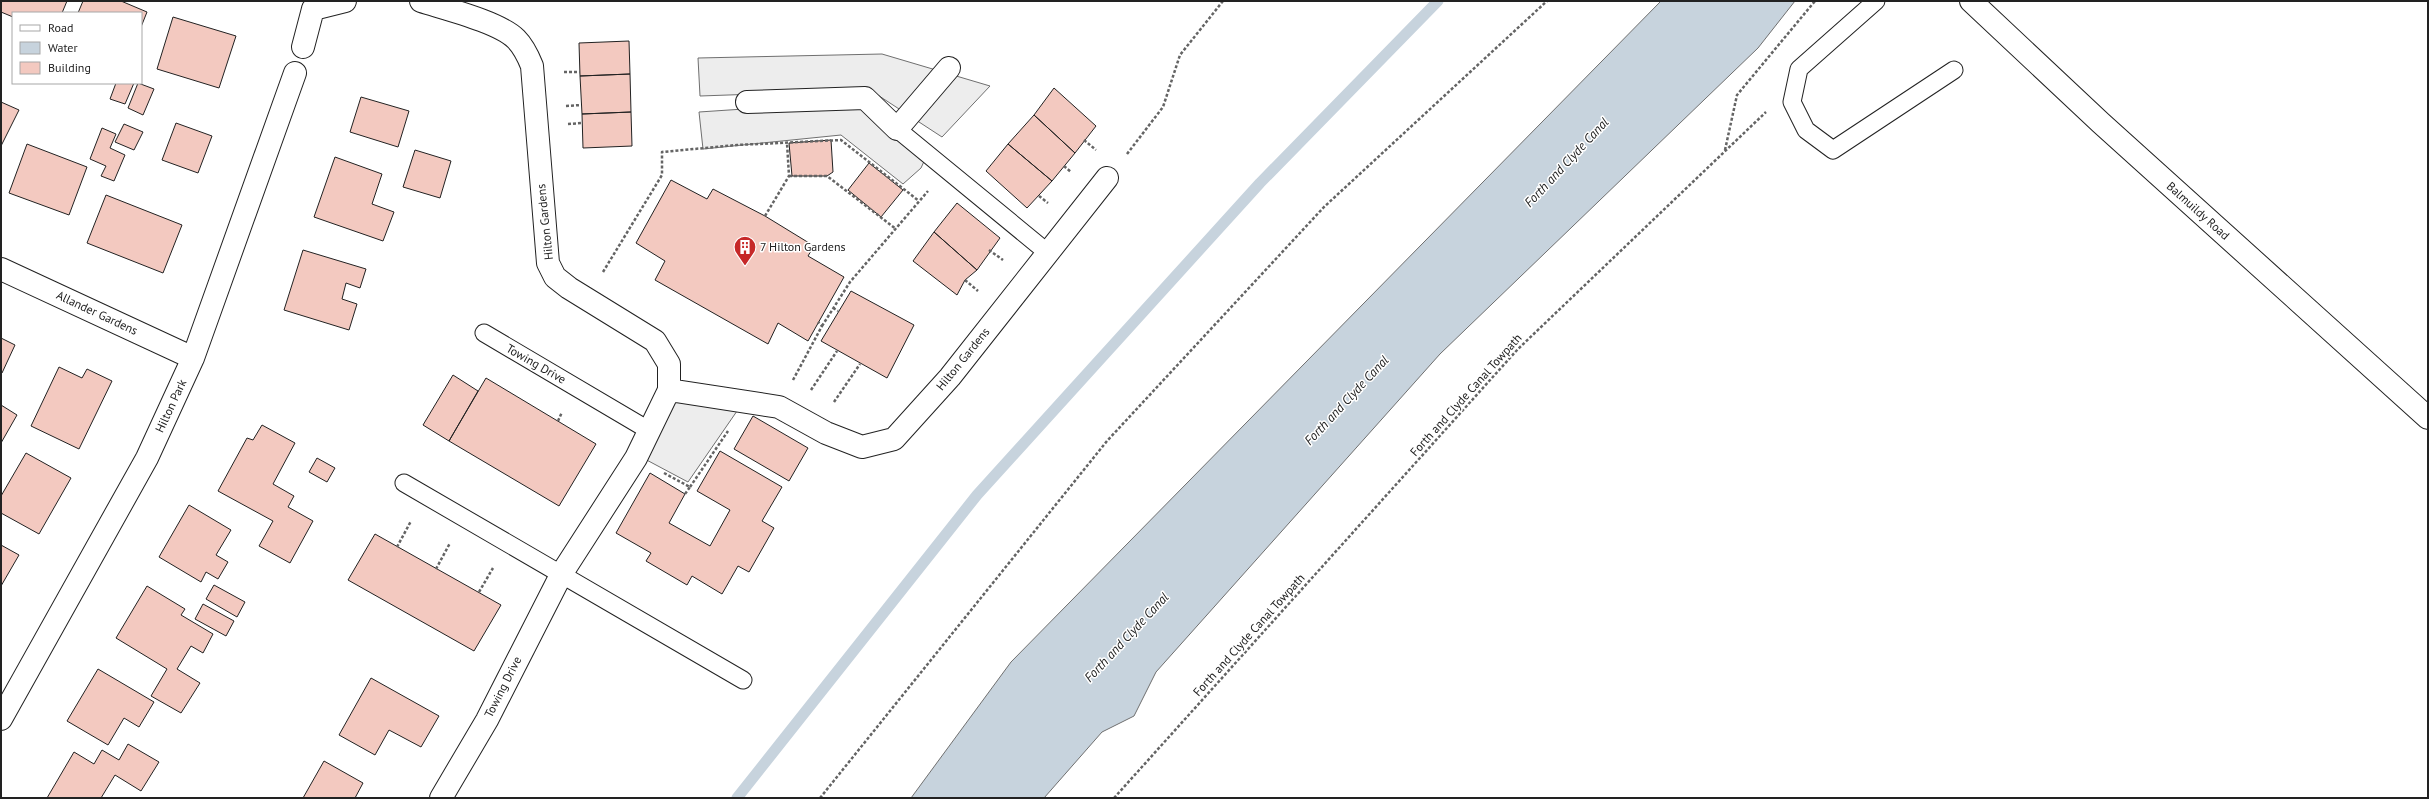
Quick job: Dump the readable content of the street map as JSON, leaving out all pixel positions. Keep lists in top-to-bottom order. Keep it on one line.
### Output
{"streets":{"street":["Balmuildy Road","Hilton Gardens","Allander Gardens","Towing Drive","Hilton Park"],"path":["Forth and Clyde Canal Towpath"]},"crossings":[["Hilton Gardens","Towing Drive"],["Allander Gardens","Hilton Park"]],"water":["Forth and Clyde Canal"],"places":{"building":["7 Hilton Gardens"]},"legend":["Road","Water","Building"]}
